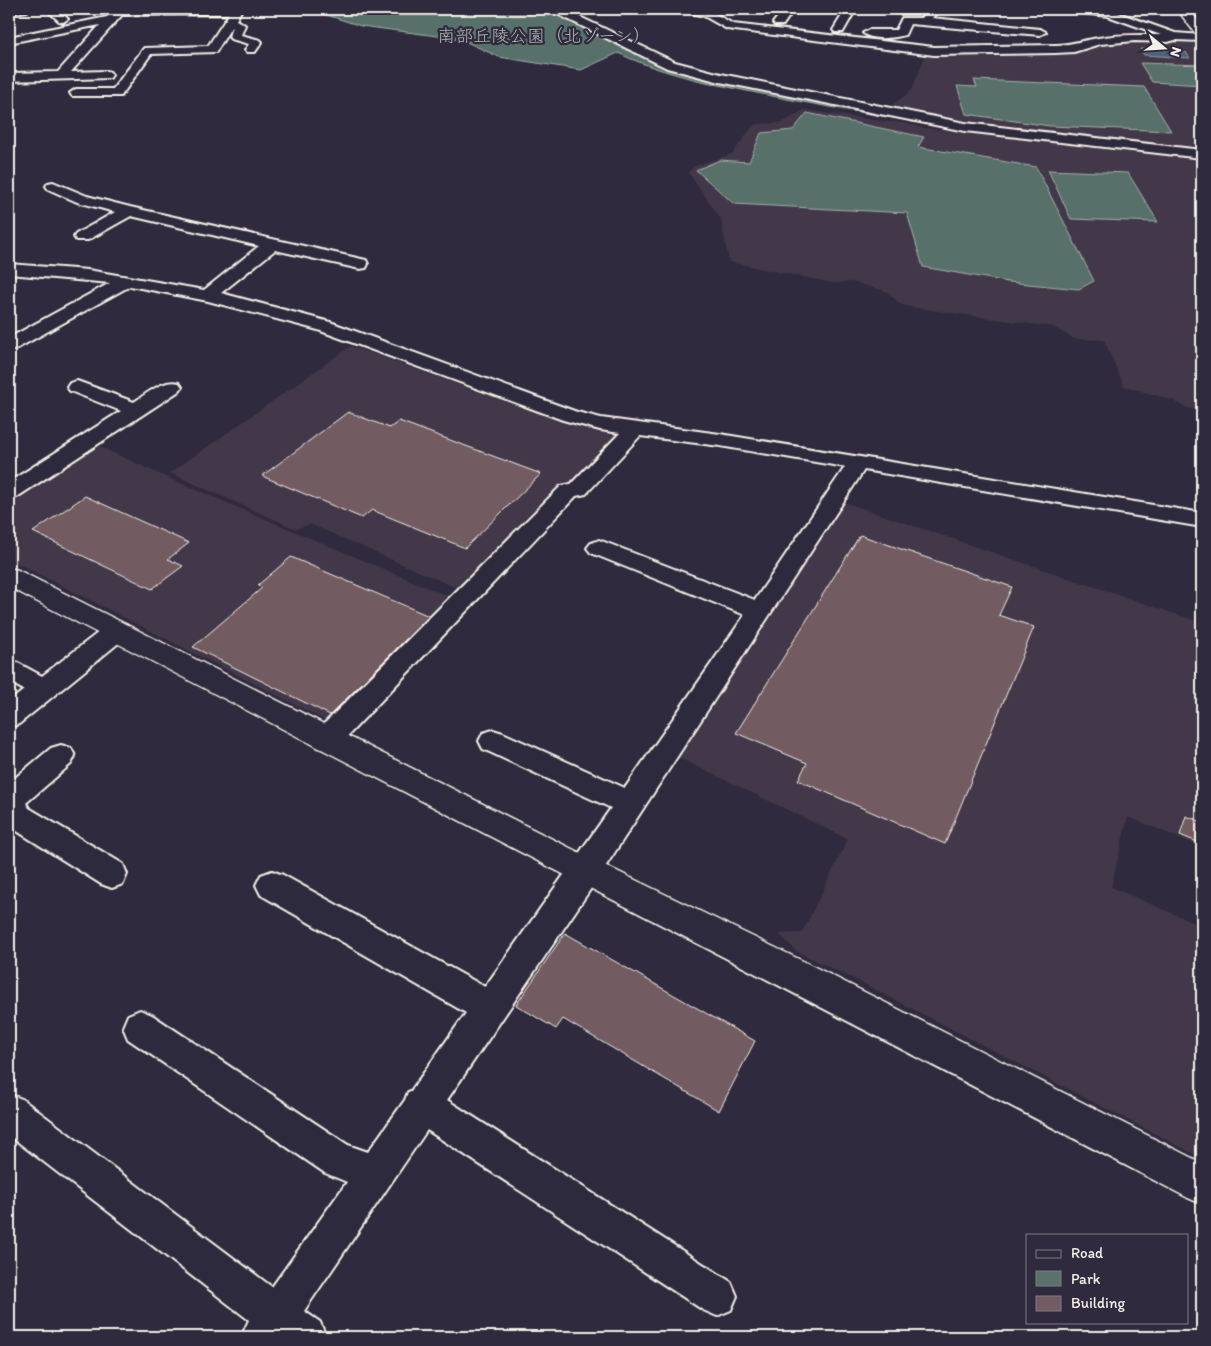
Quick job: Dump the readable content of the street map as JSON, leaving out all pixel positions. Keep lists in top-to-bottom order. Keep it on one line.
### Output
{"parks":["南部丘陵公園（北ゾーン）"],"legend":["Road","Park","Building"],"north":"right"}
